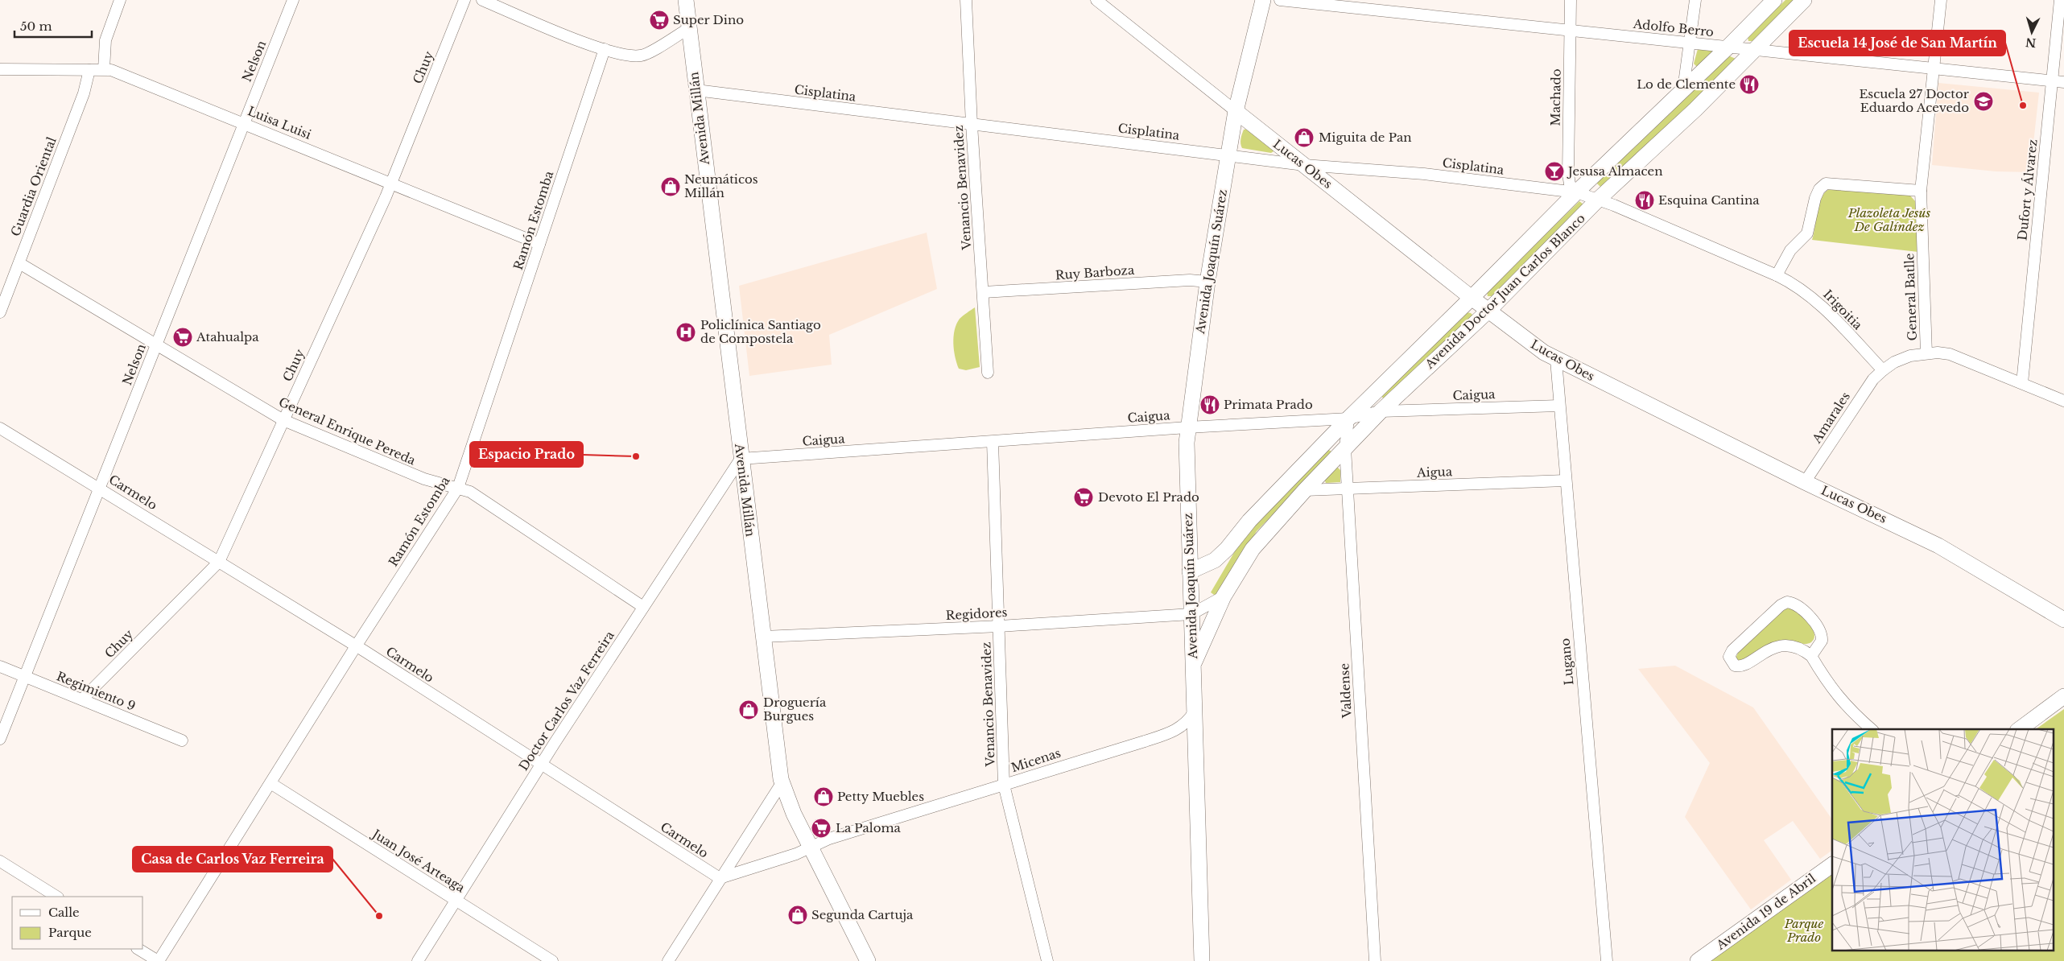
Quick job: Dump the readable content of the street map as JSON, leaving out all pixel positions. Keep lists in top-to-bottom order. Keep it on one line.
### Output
{"streets":{"street":["Adolfo Berro","Nelson","Chuy","Cisplatina","Machado","Avenida Millán","Luisa Luisi","Lucas Obes","Guardia Oriental","Venancio Benavidez","Dufort y Álvarez","Ramón Estomba","Avenida Joaquín Suárez","Ruy Barboza","Avenida Doctor Juan Carlos Blanco","General Batlle","Irigoitia","Caigua","Amarales","General Enrique Pereda","Aigua","Carmelo","Regidores","Lugano","Valdense","Regimiento 9","Doctor Carlos Vaz Ferreira","Micenas","Juan José Arteaga","Avenida 19 de Abril"]},"crossings":[["Adolfo Berro","Machado"],["Adolfo Berro","Dufort y Álvarez"],["Adolfo Berro","Avenida Doctor Juan Carlos Blanco"],["Adolfo Berro","General Batlle"],["Nelson","Luisa Luisi"],["Nelson","General Enrique Pereda"],["Nelson","Carmelo"],["Nelson","Regimiento 9"],["Chuy","Luisa Luisi"],["Chuy","General Enrique Pereda"],["Chuy","Carmelo"],["Chuy","Regimiento 9"],["Cisplatina","Machado"],["Cisplatina","Avenida Millán"],["Cisplatina","Lucas Obes"],["Cisplatina","Venancio Benavidez"],["Cisplatina","Avenida Joaquín Suárez"],["Cisplatina","Avenida Doctor Juan Carlos Blanco"],["Cisplatina","Irigoitia"],["Machado","Avenida Doctor Juan Carlos Blanco"],["Avenida Millán","Caigua"],["Avenida Millán","Regidores"],["Avenida Millán","Doctor Carlos Vaz Ferreira"],["Avenida Millán","Micenas"],["Luisa Luisi","Guardia Oriental"],["Luisa Luisi","Ramón Estomba"],["Lucas Obes","Avenida Joaquín Suárez"],["Lucas Obes","Avenida Doctor Juan Carlos Blanco"],["Lucas Obes","Amarales"],["Lucas Obes","Lugano"],["Guardia Oriental","General Enrique Pereda"],["Venancio Benavidez","Ruy Barboza"],["Venancio Benavidez","Caigua"],["Venancio Benavidez","Regidores"],["Venancio Benavidez","Micenas"],["Ramón Estomba","General Enrique Pereda"],["Ramón Estomba","Carmelo"],["Ramón Estomba","Juan José Arteaga"],["Avenida Joaquín Suárez","Ruy Barboza"],["Avenida Joaquín Suárez","Avenida Doctor Juan Carlos Blanco"],["Avenida Joaquín Suárez","Caigua"],["Avenida Joaquín Suárez","Regidores"],["Avenida Joaquín Suárez","Micenas"],["Avenida Doctor Juan Carlos Blanco","Irigoitia"],["Avenida Doctor Juan Carlos Blanco","Caigua"],["Avenida Doctor Juan Carlos Blanco","Aigua"],["Avenida Doctor Juan Carlos Blanco","Regidores"],["Avenida Doctor Juan Carlos Blanco","Valdense"],["Irigoitia","Amarales"],["Caigua","Lugano"],["Caigua","Valdense"],["Caigua","Doctor Carlos Vaz Ferreira"],["General Enrique Pereda","Doctor Carlos Vaz Ferreira"],["Aigua","Lugano"],["Aigua","Valdense"],["Carmelo","Doctor Carlos Vaz Ferreira"],["Doctor Carlos Vaz Ferreira","Juan José Arteaga"]],"parks":["Plazoleta Jesús De Galíndez","Parque Prado"],"places":{"supermarket":["Super Dino","Atahualpa","Devoto El Prado","La Paloma"],"restaurant":["Lo de Clemente","Esquina Cantina","Primata Prado"],"school or university":["Escuela 27 Doctor Eduardo Acevedo"],"other":["Escuela 14 José de San Martín","Espacio Prado","Casa de Carlos Vaz Ferreira"],"shop":["Miguita de Pan","Neumáticos Millán","Droguería Burgues","Petty Muebles","Segunda Cartuja"],"bar":["Jesusa Almacen"],"hospital":["Policlínica Santiago de Compostela"]},"legend":["Calle","Parque"],"scale_bar":"50 m","north":"bottom"}
